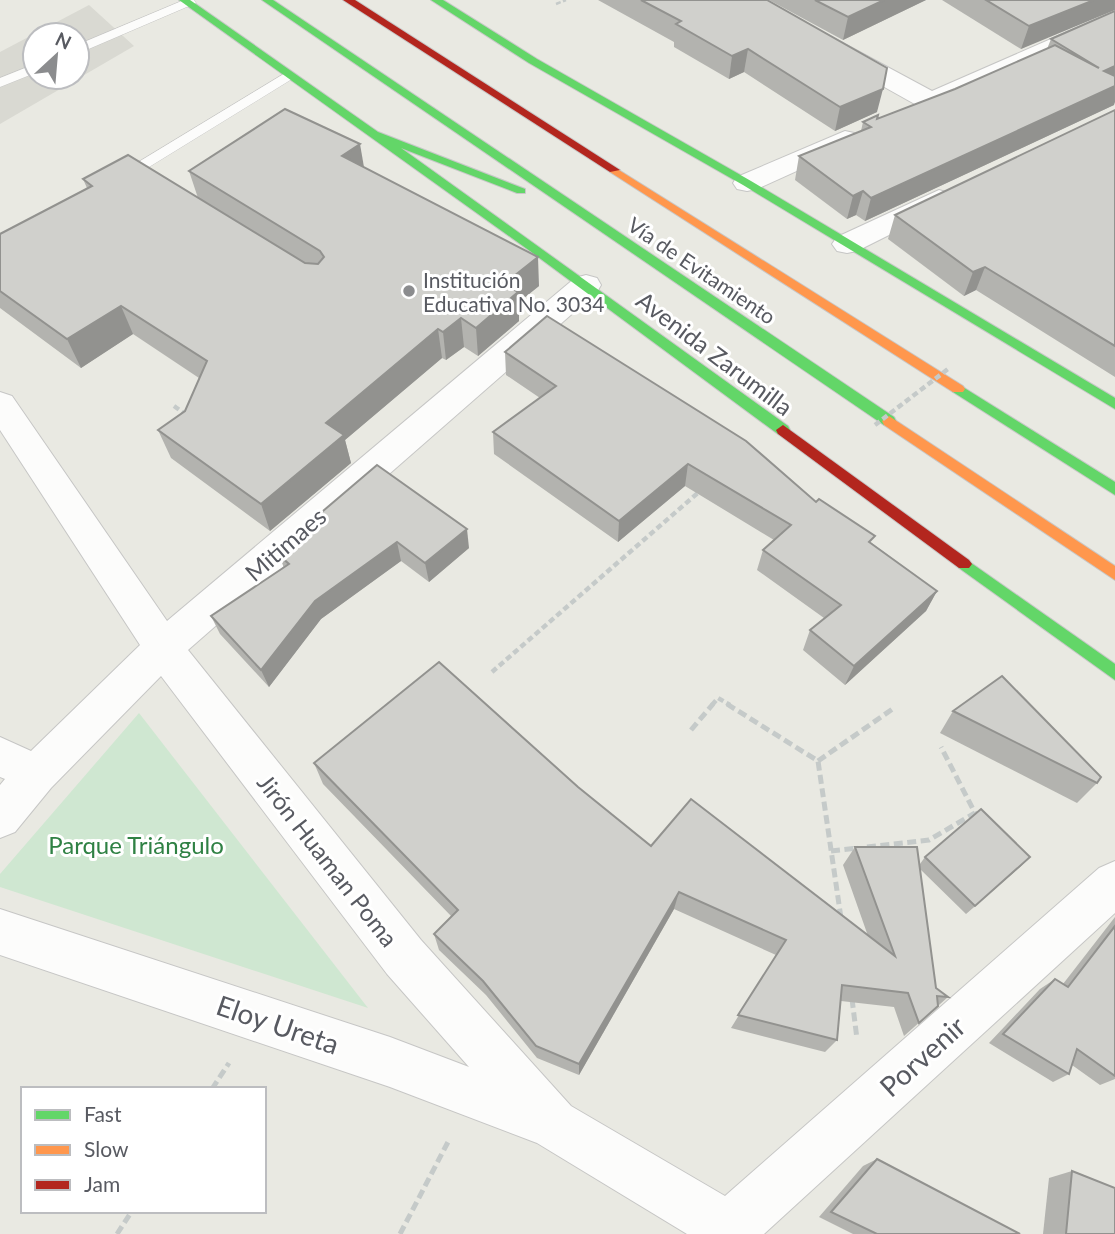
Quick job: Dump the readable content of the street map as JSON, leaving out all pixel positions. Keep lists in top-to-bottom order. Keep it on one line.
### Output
{"streets":{"main road":["Vía de Evitamiento","Avenida Zarumilla"],"street":["Mitimaes","Jirón Huaman Poma","Eloy Ureta","Porvenir"]},"crossings":[["Avenida Zarumilla","Mitimaes"],["Mitimaes","Jirón Huaman Poma"],["Jirón Huaman Poma","Eloy Ureta"],["Jirón Huaman Poma","Porvenir"]],"parks":["Parque Triángulo"],"places":["Institución Educativa No. 3034"],"legend":["Fast","Slow","Jam"],"north":"top right"}
